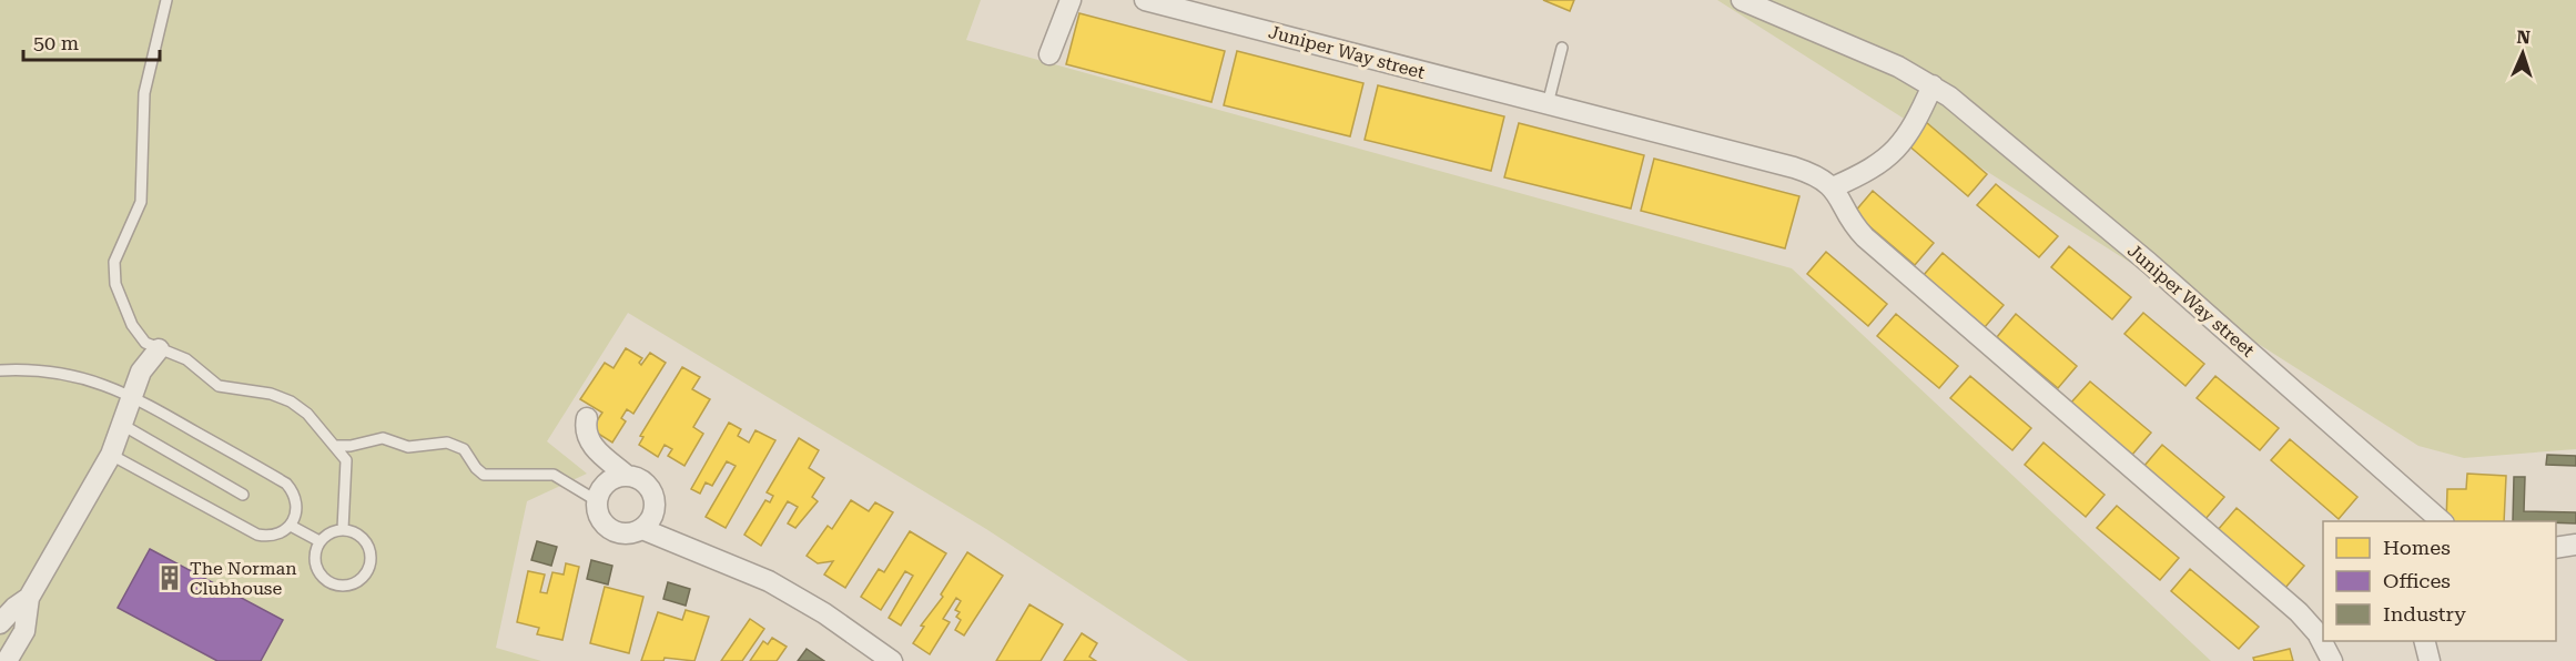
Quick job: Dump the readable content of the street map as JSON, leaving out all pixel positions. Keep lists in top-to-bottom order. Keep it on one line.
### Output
{"streets":{"street":["Juniper Way street"]},"places":{"building":["The Norman Clubhouse"]},"legend":["Homes","Offices","Industry"],"scale_bar":"50 m","north":"top"}
